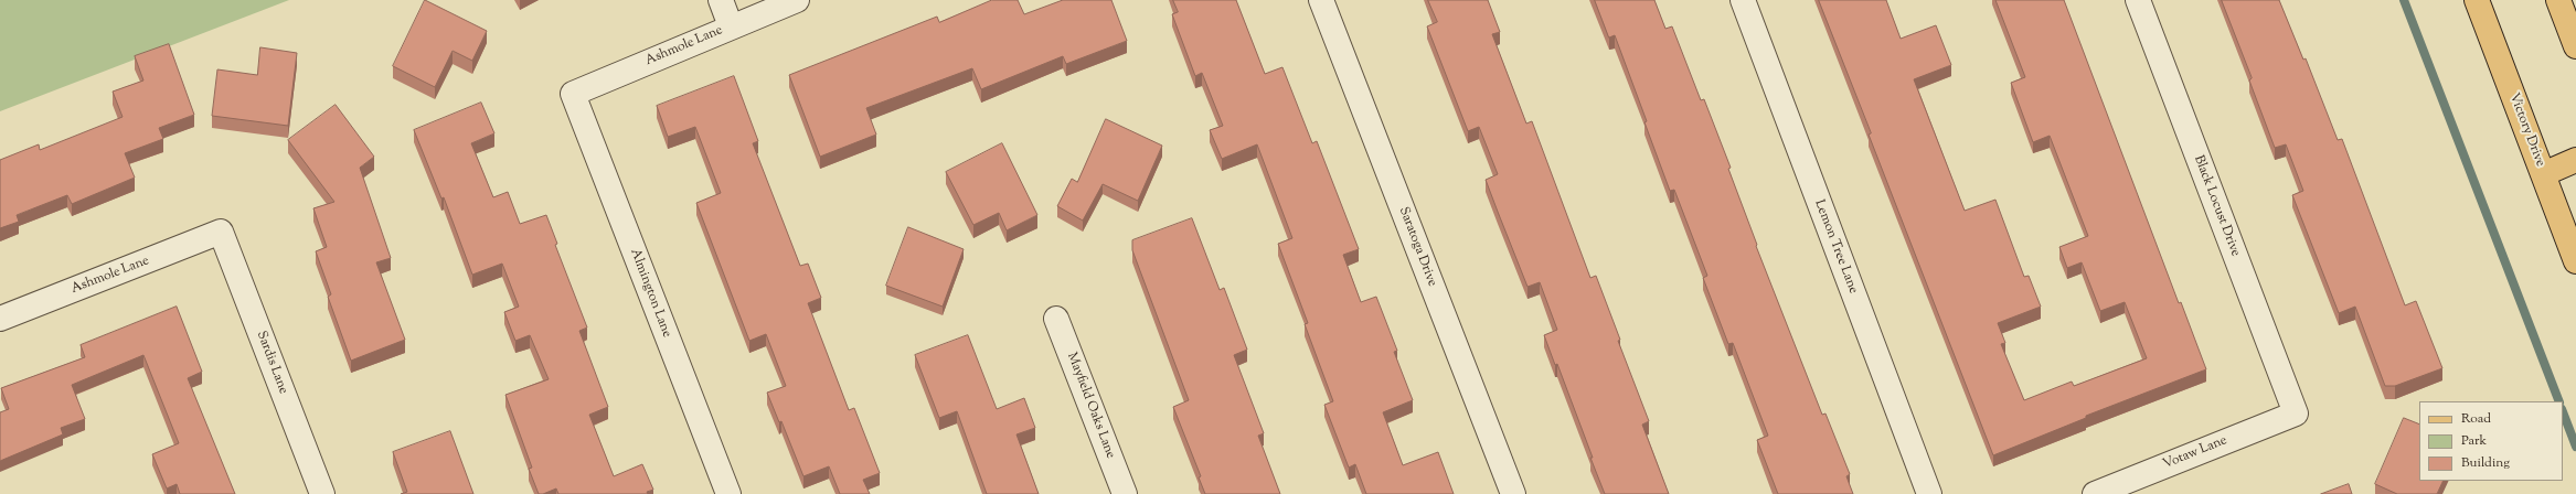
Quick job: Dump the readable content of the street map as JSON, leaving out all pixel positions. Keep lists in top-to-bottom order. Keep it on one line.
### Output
{"streets":{"main road":["Victory Drive"],"street":["Ashmole Lane","Black Locust Drive","Saratoga Drive","Lemon Tree Lane","Almington Lane","Sardis Lane","Mayfield Oaks Lane","Votaw Lane"]},"crossings":[["Ashmole Lane","Almington Lane"],["Ashmole Lane","Sardis Lane"],["Black Locust Drive","Votaw Lane"]],"legend":["Road","Park","Building"]}
